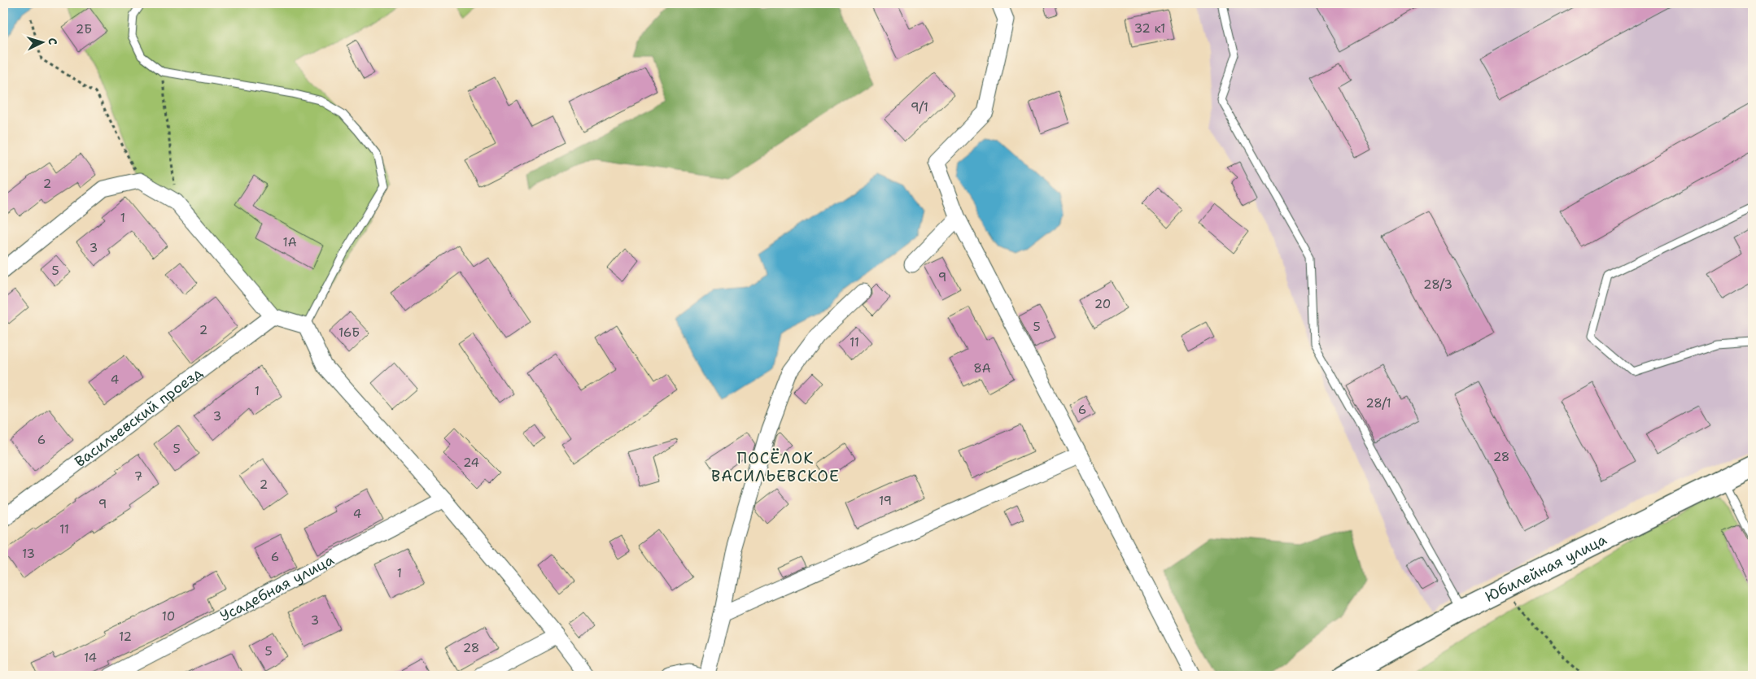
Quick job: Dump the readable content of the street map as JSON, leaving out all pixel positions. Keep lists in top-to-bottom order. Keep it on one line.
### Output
{"streets":{"street":["Васильевский проезд","Юбилейная улица","Усадебная улица"]},"districts":["ПОСЁЛОК ВАСИЛЬЕВСКОЕ"],"house_numbers":["32 к1","2Б","9/1","2","1","1А","3","5","9","28/3","20","5","2","16Б","11","8А","4","1","28/1","6","3","6","5","28","24","7","2","19","9","4","11","13","6","1","10","3","12","28","5","14"],"north":"right"}
